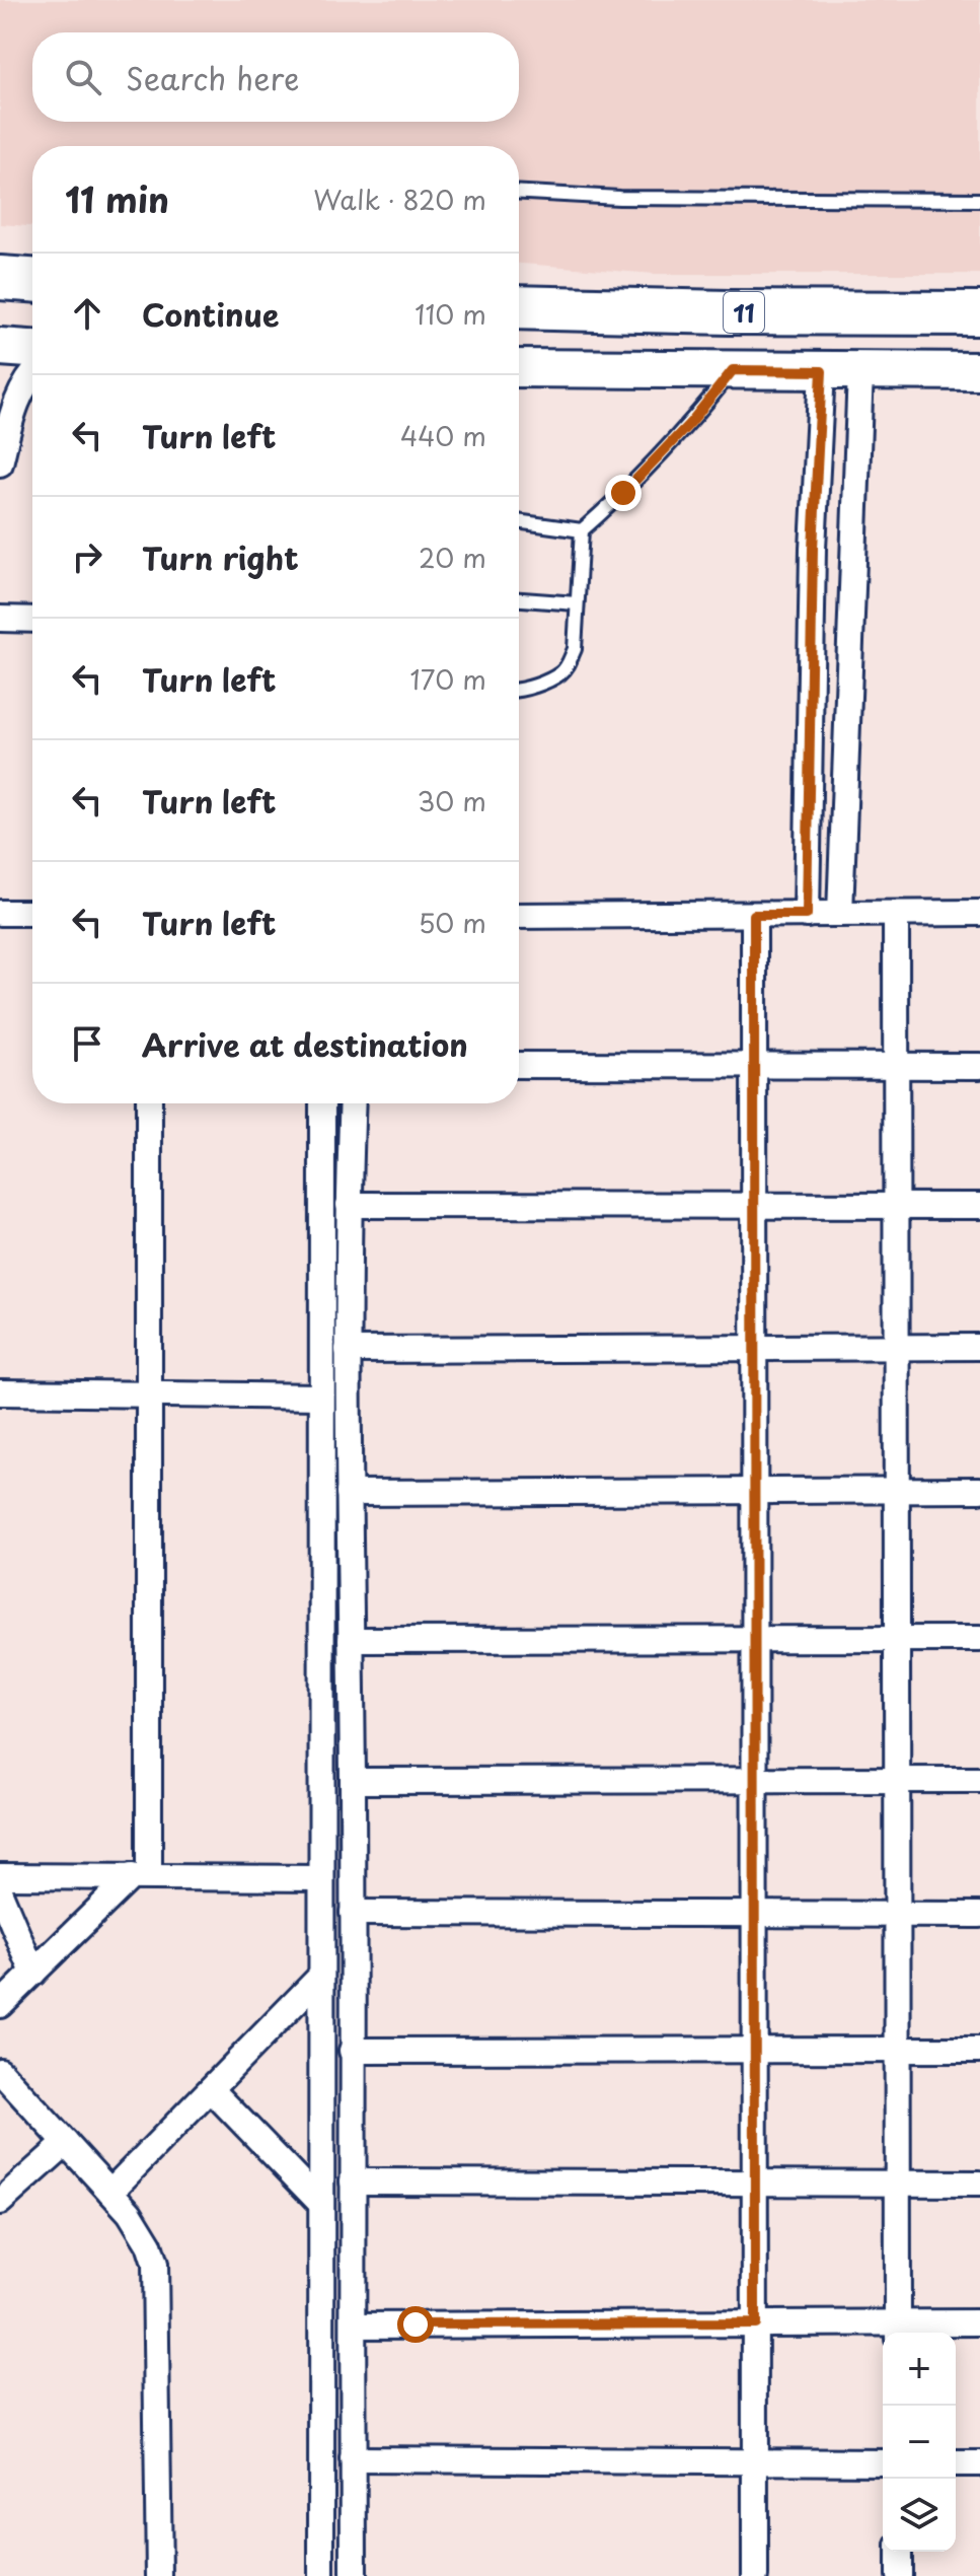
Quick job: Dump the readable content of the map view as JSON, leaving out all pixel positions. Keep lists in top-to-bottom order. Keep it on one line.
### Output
{"streets":{"highway":["11"]},"page":{"search":"Search here","heading":["11 min","Walk · 820 m"],"list":[["Continue","110 m"],["Turn left","440 m"],["Turn right","20 m"],["Turn left","170 m"],["Turn left","30 m"],["Turn left","50 m"],"Arrive at destination"],"map_buttons":["+","−"]}}
